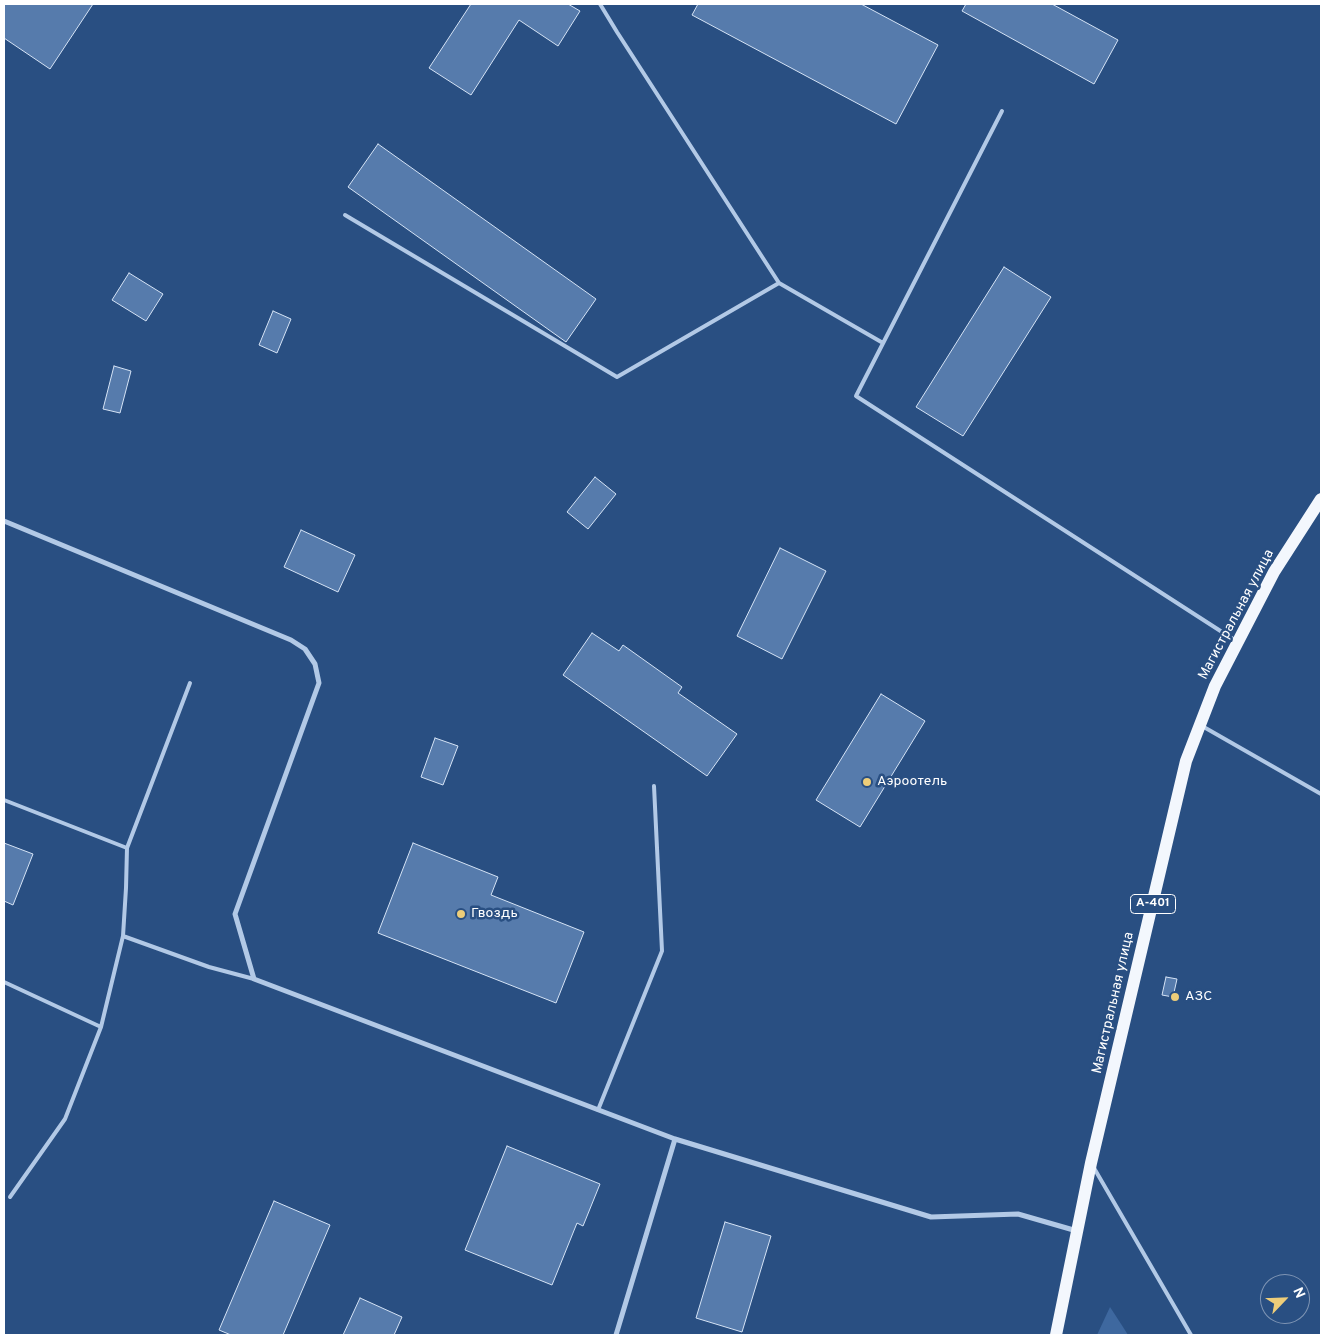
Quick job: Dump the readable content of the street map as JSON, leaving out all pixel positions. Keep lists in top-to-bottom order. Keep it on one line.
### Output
{"streets":{"main road":["Магистральная улица","А-401"]},"places":["Аэроотель","Гвоздь","АЗС"],"north":"top right"}
